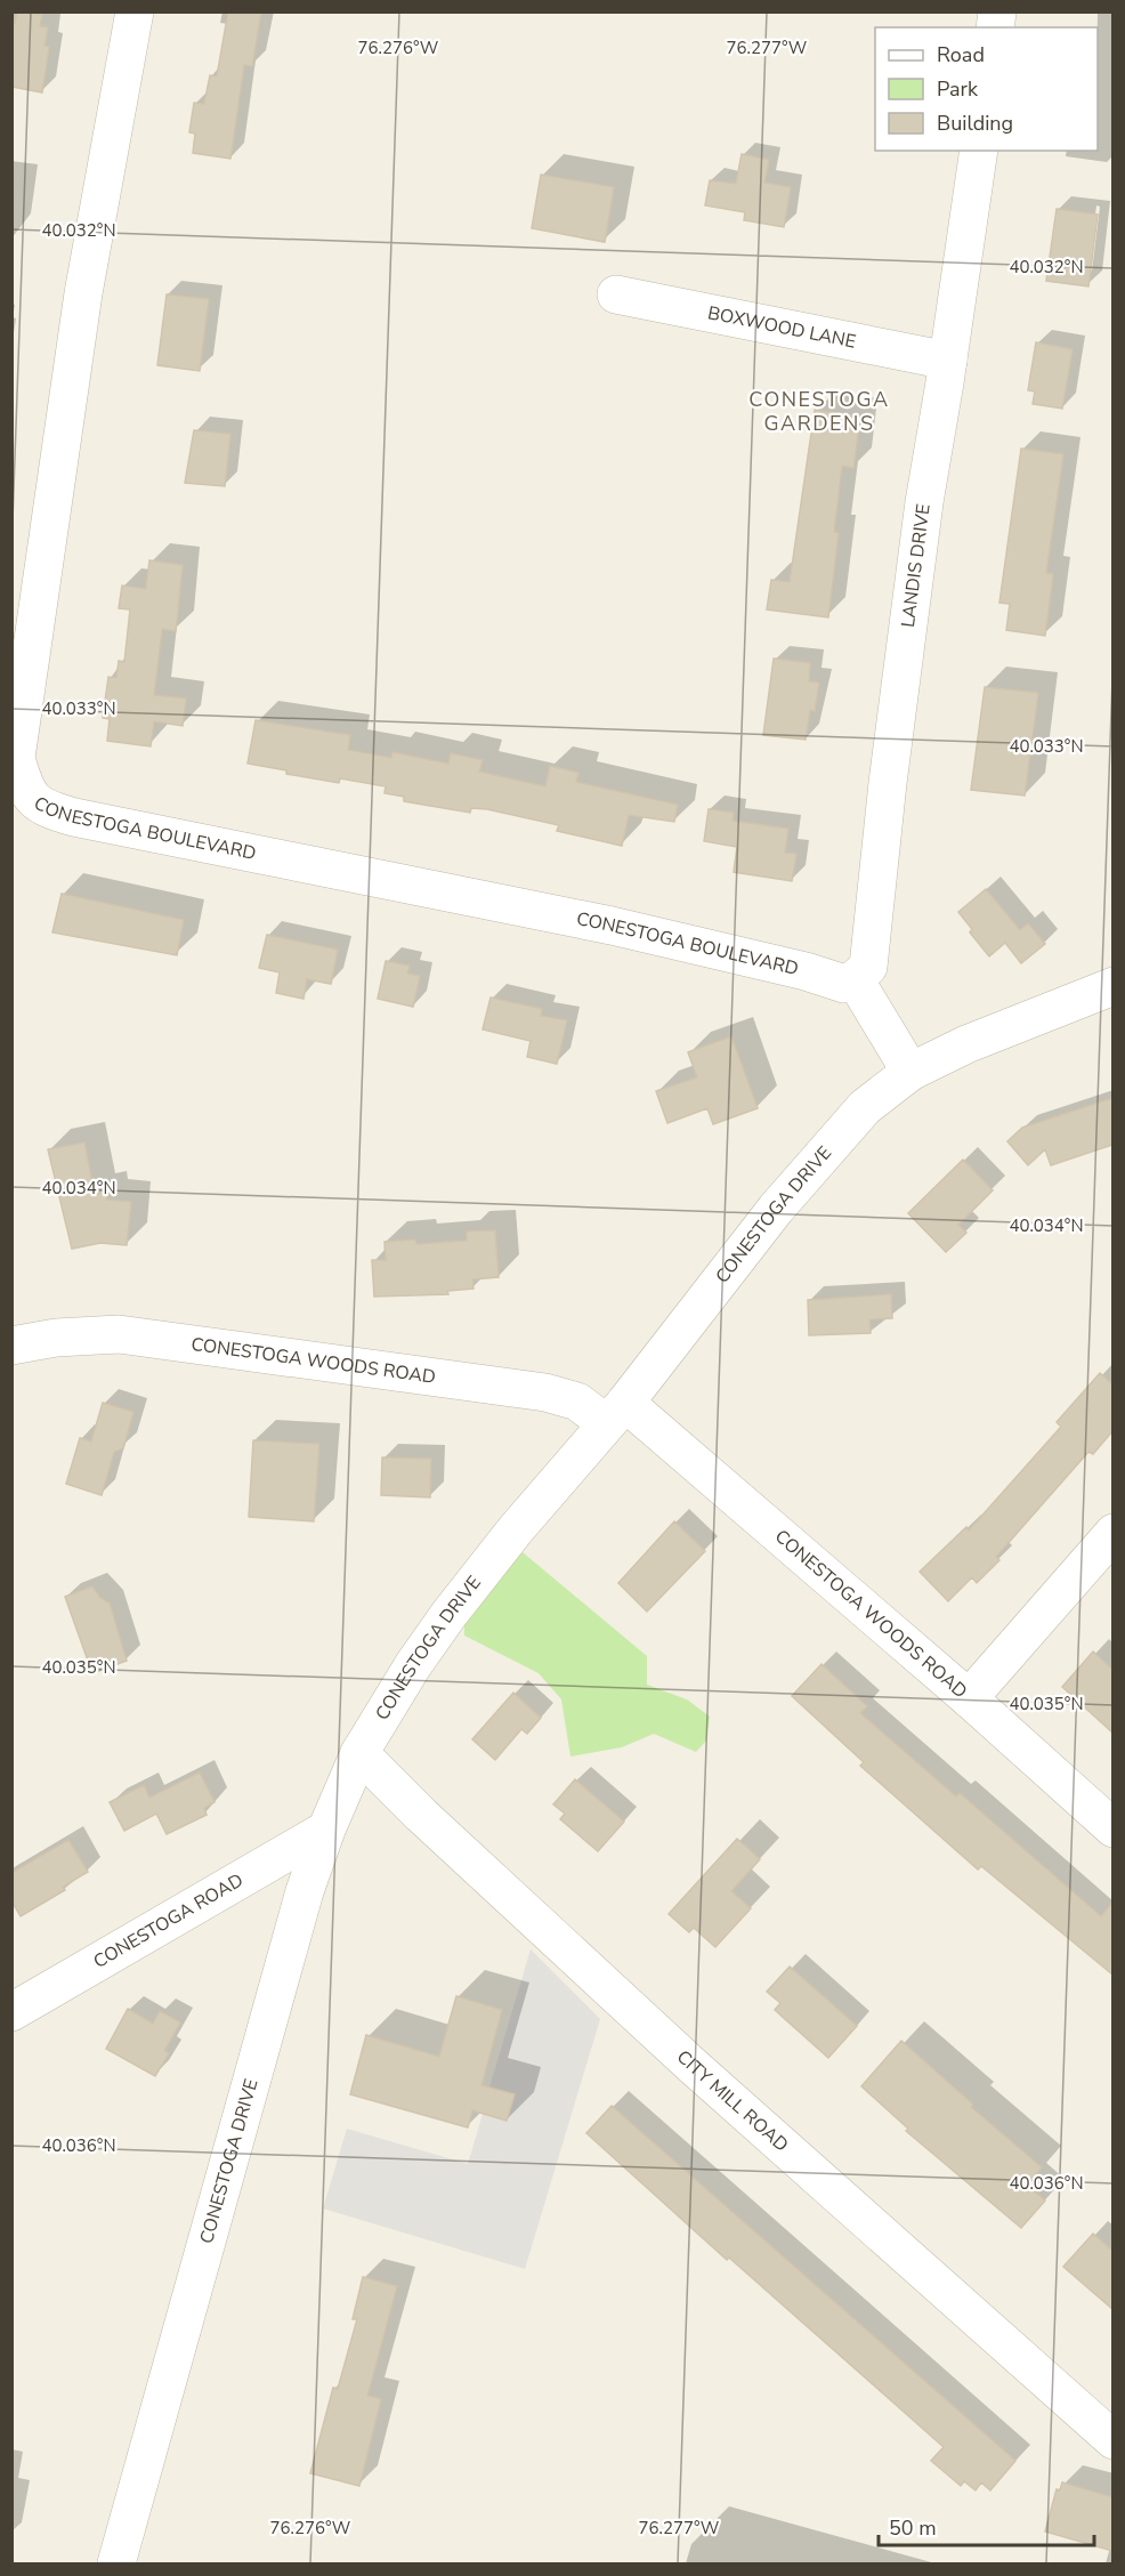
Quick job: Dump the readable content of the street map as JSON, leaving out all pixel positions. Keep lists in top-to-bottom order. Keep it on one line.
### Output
{"streets":{"street":["BOXWOOD LANE","LANDIS DRIVE","CONESTOGA BOULEVARD","CONESTOGA DRIVE","CONESTOGA WOODS ROAD","CONESTOGA ROAD","CITY MILL ROAD"]},"crossings":[["BOXWOOD LANE","LANDIS DRIVE"],["LANDIS DRIVE","CONESTOGA BOULEVARD"],["CONESTOGA DRIVE","CONESTOGA WOODS ROAD"],["CONESTOGA DRIVE","CONESTOGA ROAD"],["CONESTOGA DRIVE","CITY MILL ROAD"]],"districts":["CONESTOGA GARDENS"],"legend":["Road","Park","Building"],"scale_bar":"50 m","coordinates":["76.276°W","76.277°W","40.032°N","40.033°N","40.034°N","40.035°N","40.036°N"]}
